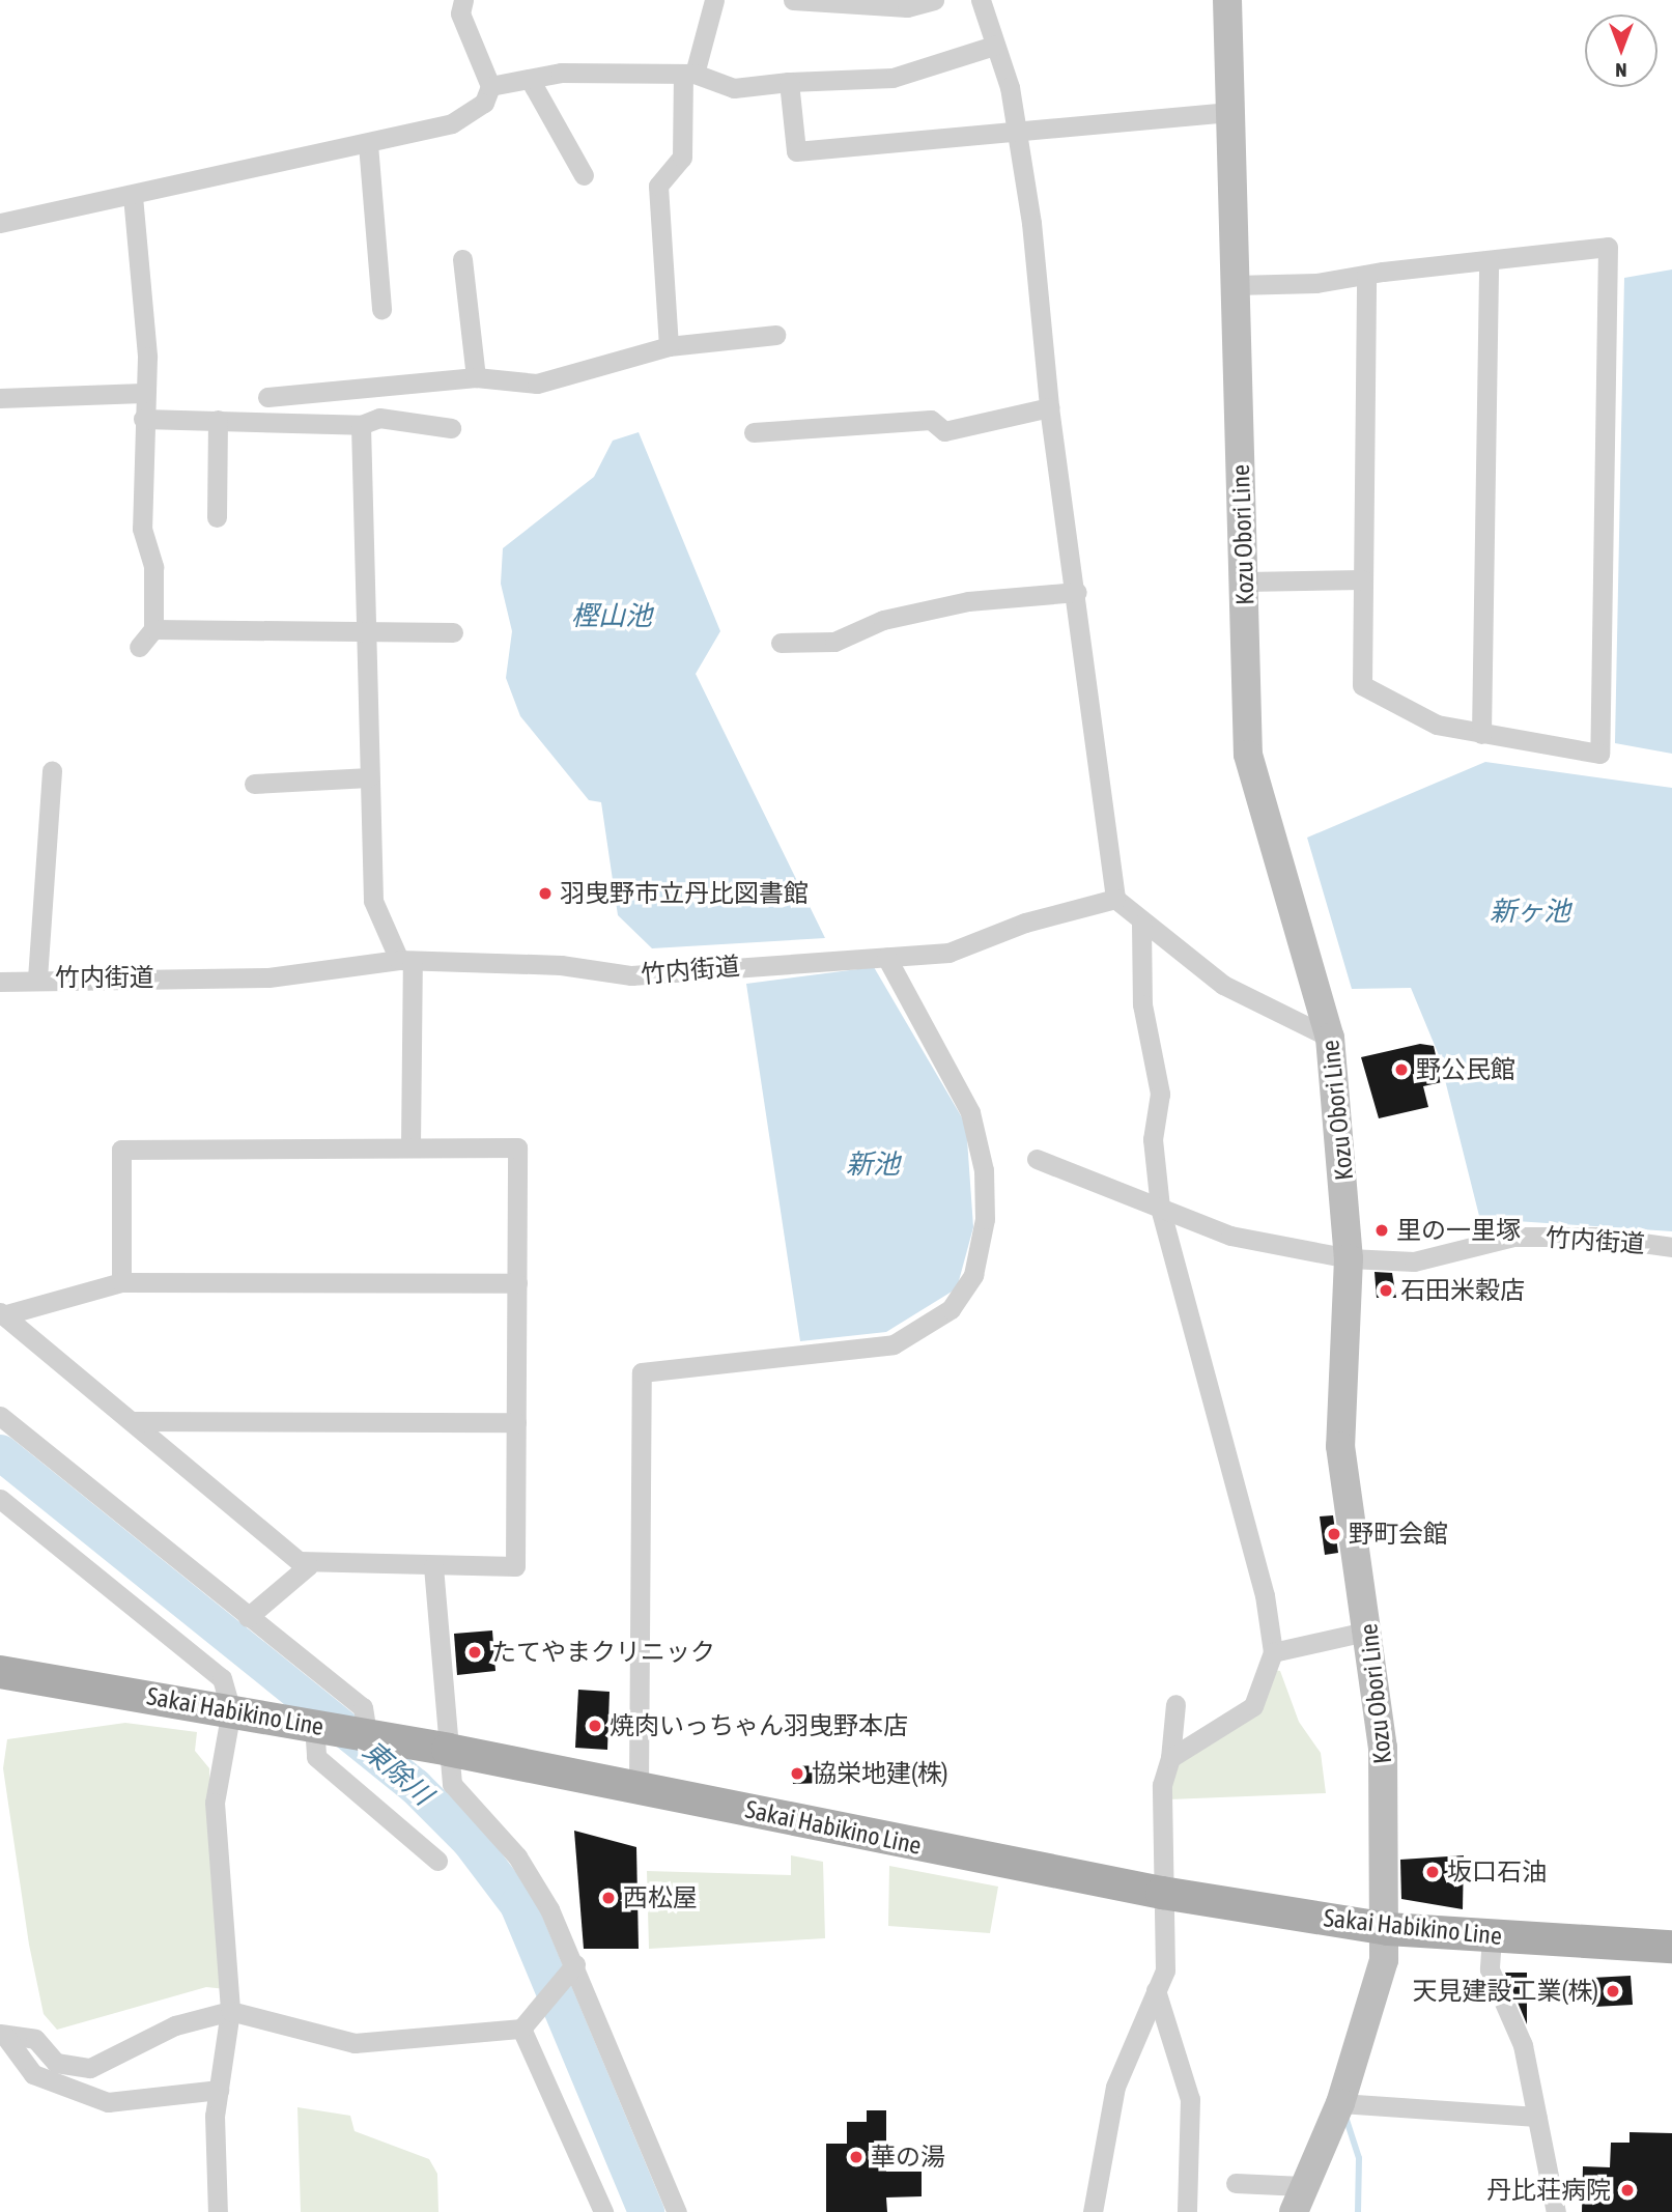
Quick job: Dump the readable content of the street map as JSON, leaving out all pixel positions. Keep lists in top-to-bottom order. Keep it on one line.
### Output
{"streets":{"main road":["Kozu Obori Line","Sakai Habikino Line"],"street":["竹内街道"]},"crossings":[["Kozu Obori Line","竹内街道"],["Kozu Obori Line","Sakai Habikino Line"]],"water":["樫山池","新ヶ池","新池","東除川"],"places":["羽曳野市立丹比図書館","野公民館","里の一里塚","石田米穀店","野町会館","たてやまクリニック","焼肉いっちゃん羽曳野本店","協栄地建(株)","坂口石油","西松屋","天見建設工業(株)","華の湯","丹比荘病院"],"north":"bottom"}
